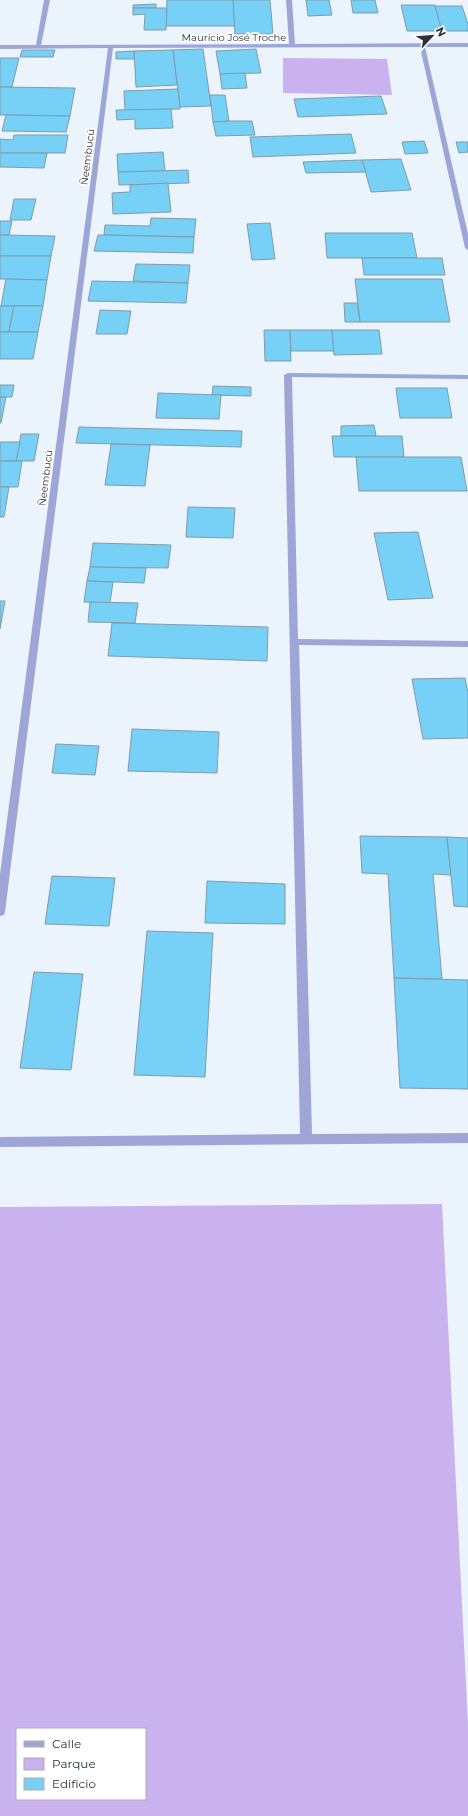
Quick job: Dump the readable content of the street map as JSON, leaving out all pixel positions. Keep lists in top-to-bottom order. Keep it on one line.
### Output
{"streets":{"street":["Mauricio José Troche","Ñeembucú"]},"crossings":[["Mauricio José Troche","Ñeembucú"]],"legend":["Calle","Parque","Edificio"],"north":"top right"}
